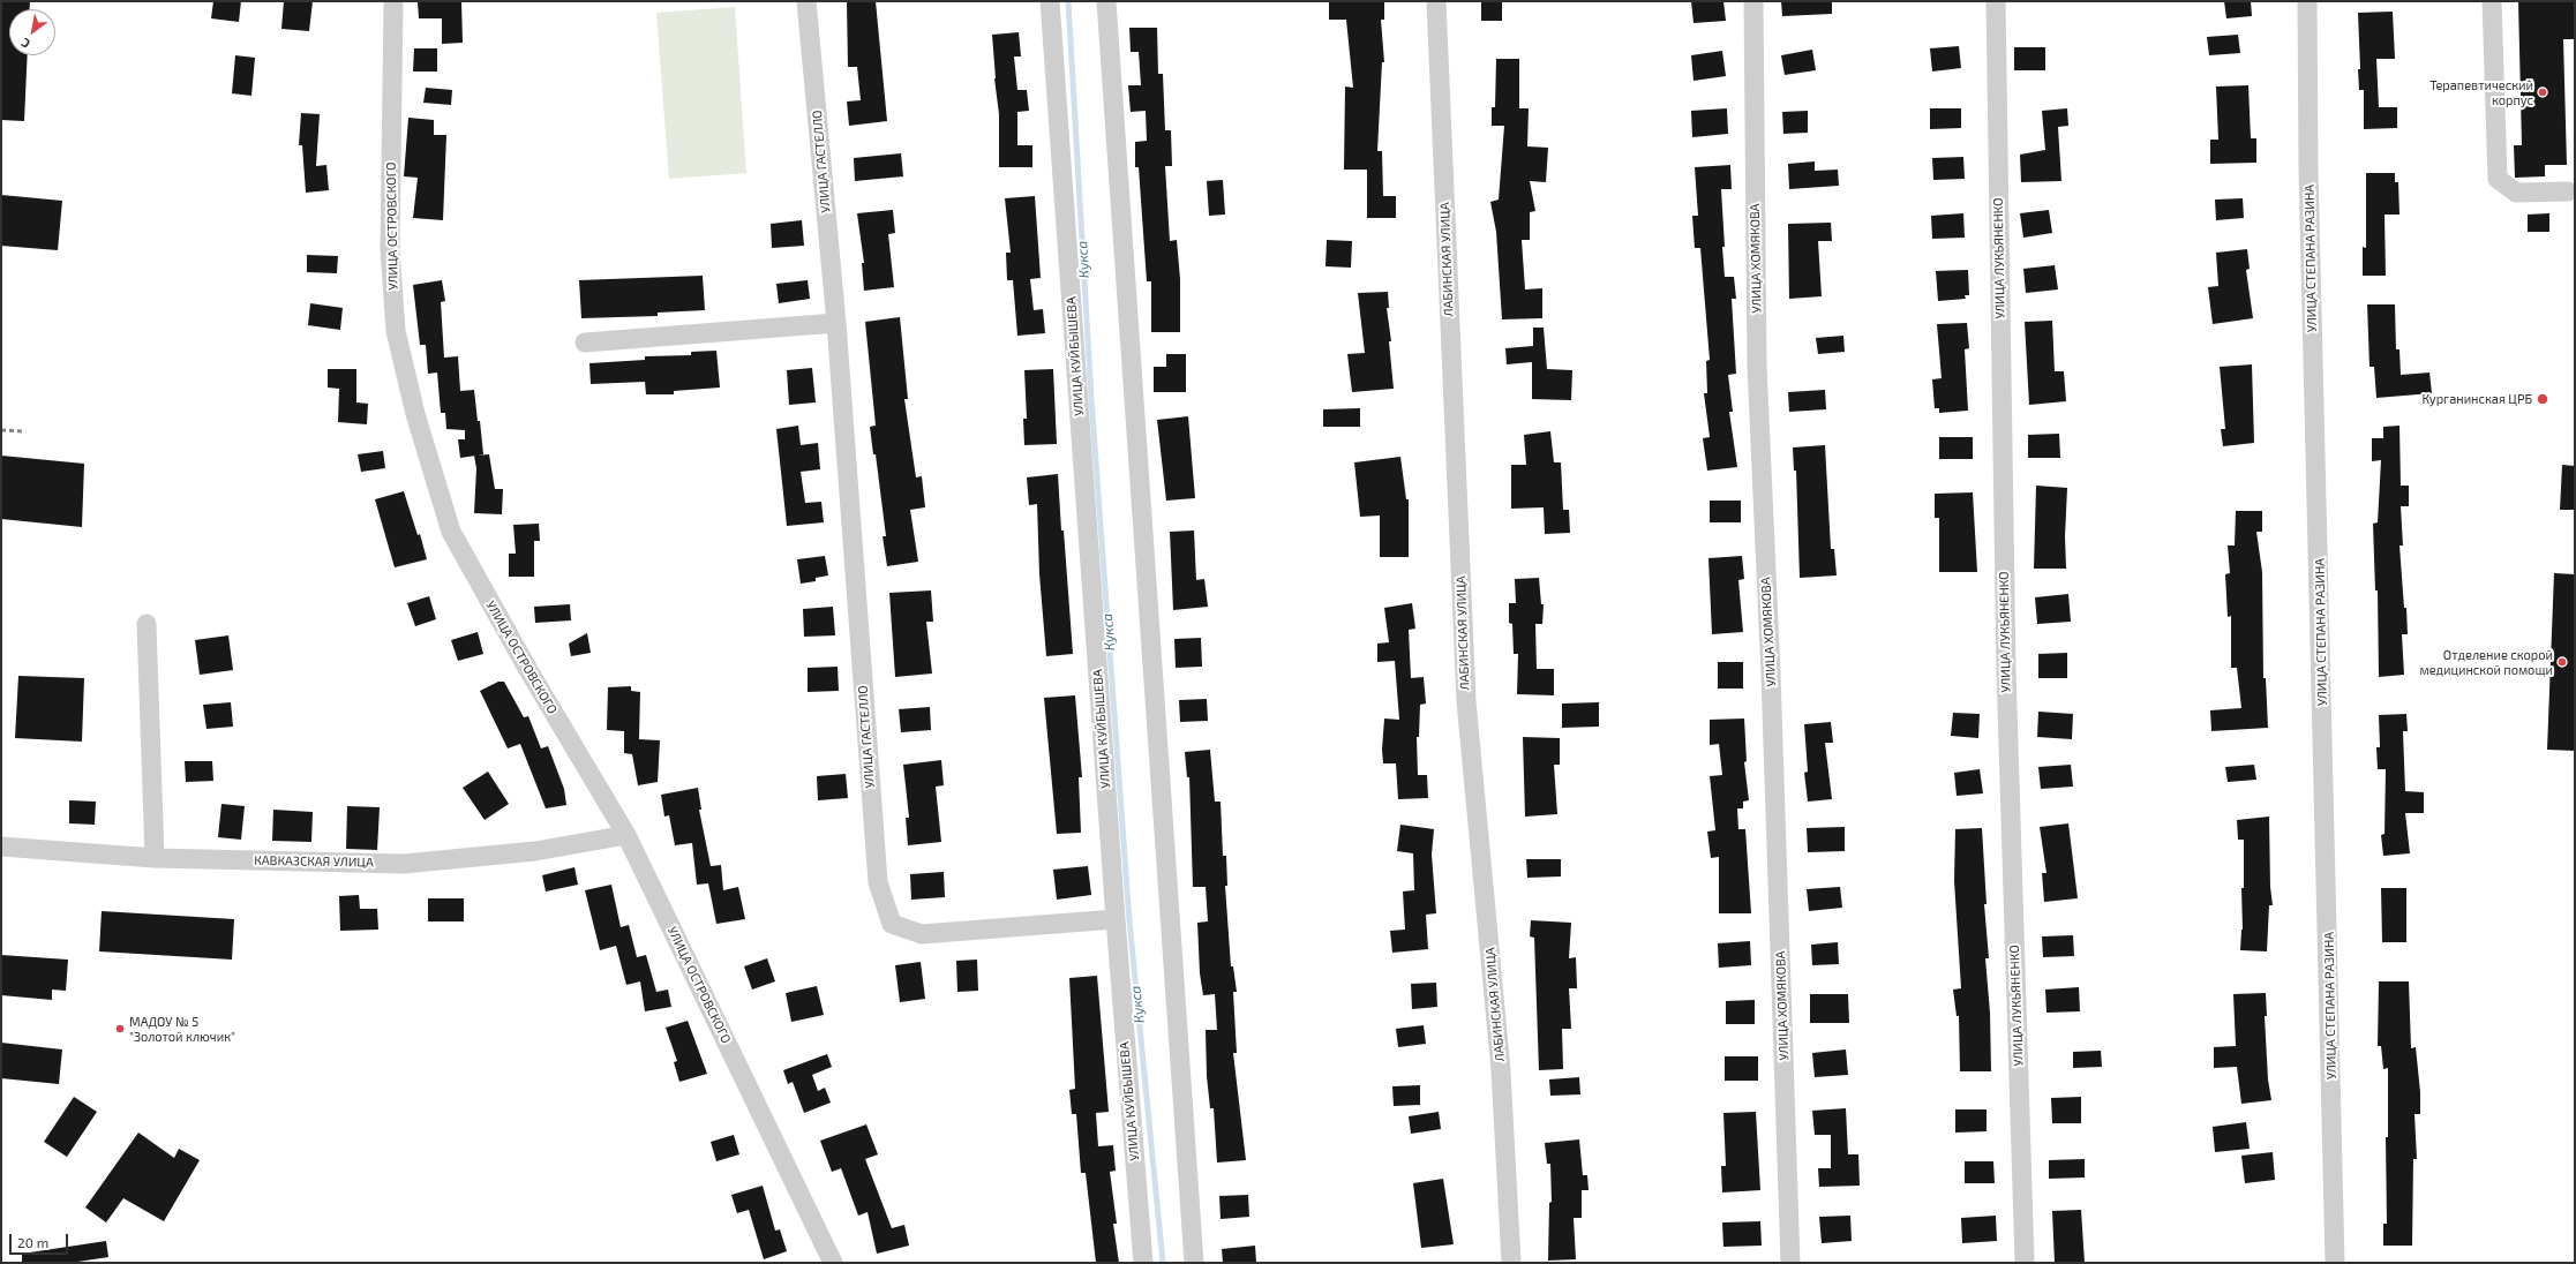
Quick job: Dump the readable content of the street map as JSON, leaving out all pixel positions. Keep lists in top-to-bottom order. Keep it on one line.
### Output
{"streets":{"street":["УЛИЦА ГАСТЕЛЛО","УЛИЦА ОСТРОВСКОГО","УЛИЦА ХОМЯКОВА","УЛИЦА ЛУКЬЯНЕНКО","УЛИЦА СТЕПАНА РАЗИНА","ЛАБИНСКАЯ УЛИЦА","УЛИЦА КУЙБЫШЕВА","КАВКАЗСКАЯ УЛИЦА"]},"crossings":[["УЛИЦА ГАСТЕЛЛО","УЛИЦА КУЙБЫШЕВА"],["УЛИЦА ОСТРОВСКОГО","КАВКАЗСКАЯ УЛИЦА"]],"water":["Кукса"],"places":["Терапевтический корпус","Курганинская ЦРБ","Отделение скорой медицинской помощи","МАДОУ № 5 \"Золотой ключик\""],"scale_bar":"20 m","north":"bottom left"}
